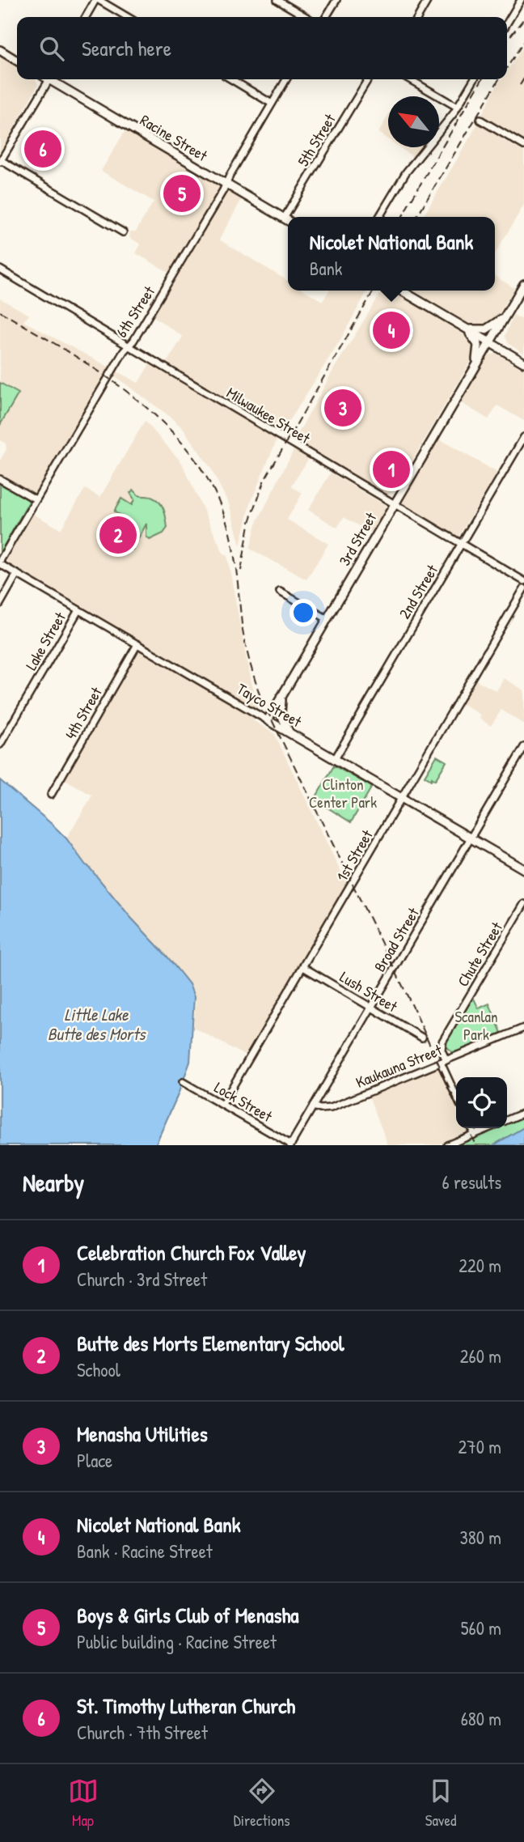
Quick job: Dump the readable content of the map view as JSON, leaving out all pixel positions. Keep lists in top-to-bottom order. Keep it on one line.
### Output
{"streets":{"main road":["Racine Street","3rd Street","Tayco Street"],"street":["5th Street","6th Street","Milwaukee Street","2nd Street","Lake Street","4th Street","1st Street","Broad Street","Chute Street","Lush Street","Kaukauna Street","Lock Street"]},"crossings":[["Racine Street","5th Street"],["Racine Street","6th Street"],["6th Street","Milwaukee Street"],["6th Street","Tayco Street"],["Milwaukee Street","3rd Street"],["Milwaukee Street","2nd Street"],["3rd Street","Tayco Street"],["2nd Street","Tayco Street"],["Lake Street","Tayco Street"],["Tayco Street","4th Street"],["Tayco Street","1st Street"],["Tayco Street","Broad Street"],["1st Street","Lush Street"],["1st Street","Lock Street"],["Broad Street","Lush Street"],["Broad Street","Kaukauna Street"],["Broad Street","Lock Street"],["Chute Street","Kaukauna Street"]],"water":["Little Lake Butte des Morts"],"parks":["Clinton Center Park","Scanlan Park"],"north":"top left","page":{"search":"Search here","pins":["6","5","4","3","1","2"],"popup":["Nicolet National Bank","Bank"],"heading":["Nearby","6 results"],"list":[{"mark":"1","name":"Celebration Church Fox Valley","note":"Church · 3rd Street","value":"220 m"},{"mark":"2","name":"Butte des Morts Elementary School","note":"School","value":"260 m"},{"mark":"3","name":"Menasha Utilities","note":"Place","value":"270 m"},{"mark":"4","name":"Nicolet National Bank","note":"Bank · Racine Street","value":"380 m"},{"mark":"5","name":"Boys & Girls Club of Menasha","note":"Public building · Racine Street","value":"560 m"},{"mark":"6","name":"St. Timothy Lutheran Church","note":"Church · 7th Street","value":"680 m"}],"nav":["Map","Directions","Saved"]}}
